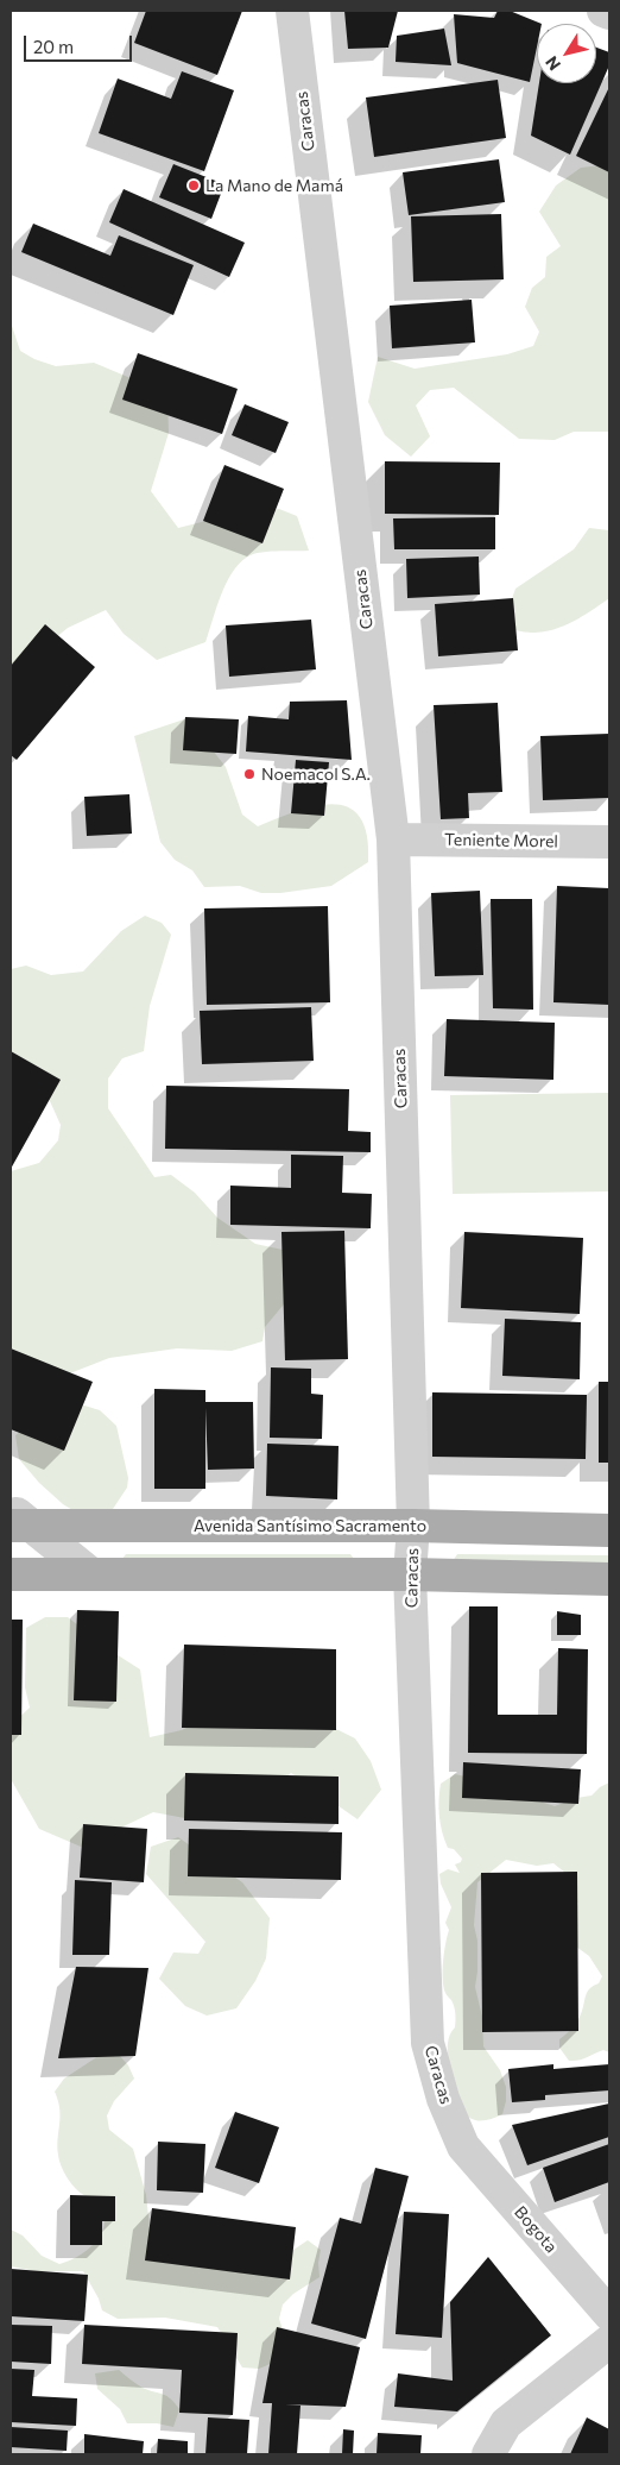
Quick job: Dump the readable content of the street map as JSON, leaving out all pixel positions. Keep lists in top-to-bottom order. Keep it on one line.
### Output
{"streets":{"main road":["Avenida Santísimo Sacramento"],"street":["Caracas","Teniente Morel","Bogota"]},"crossings":[["Caracas","Teniente Morel"],["Caracas","Avenida Santísimo Sacramento"],["Caracas","Bogota"]],"places":["La Mano de Mamá","Noemacol S.A."],"scale_bar":"20 m","north":"bottom left"}
